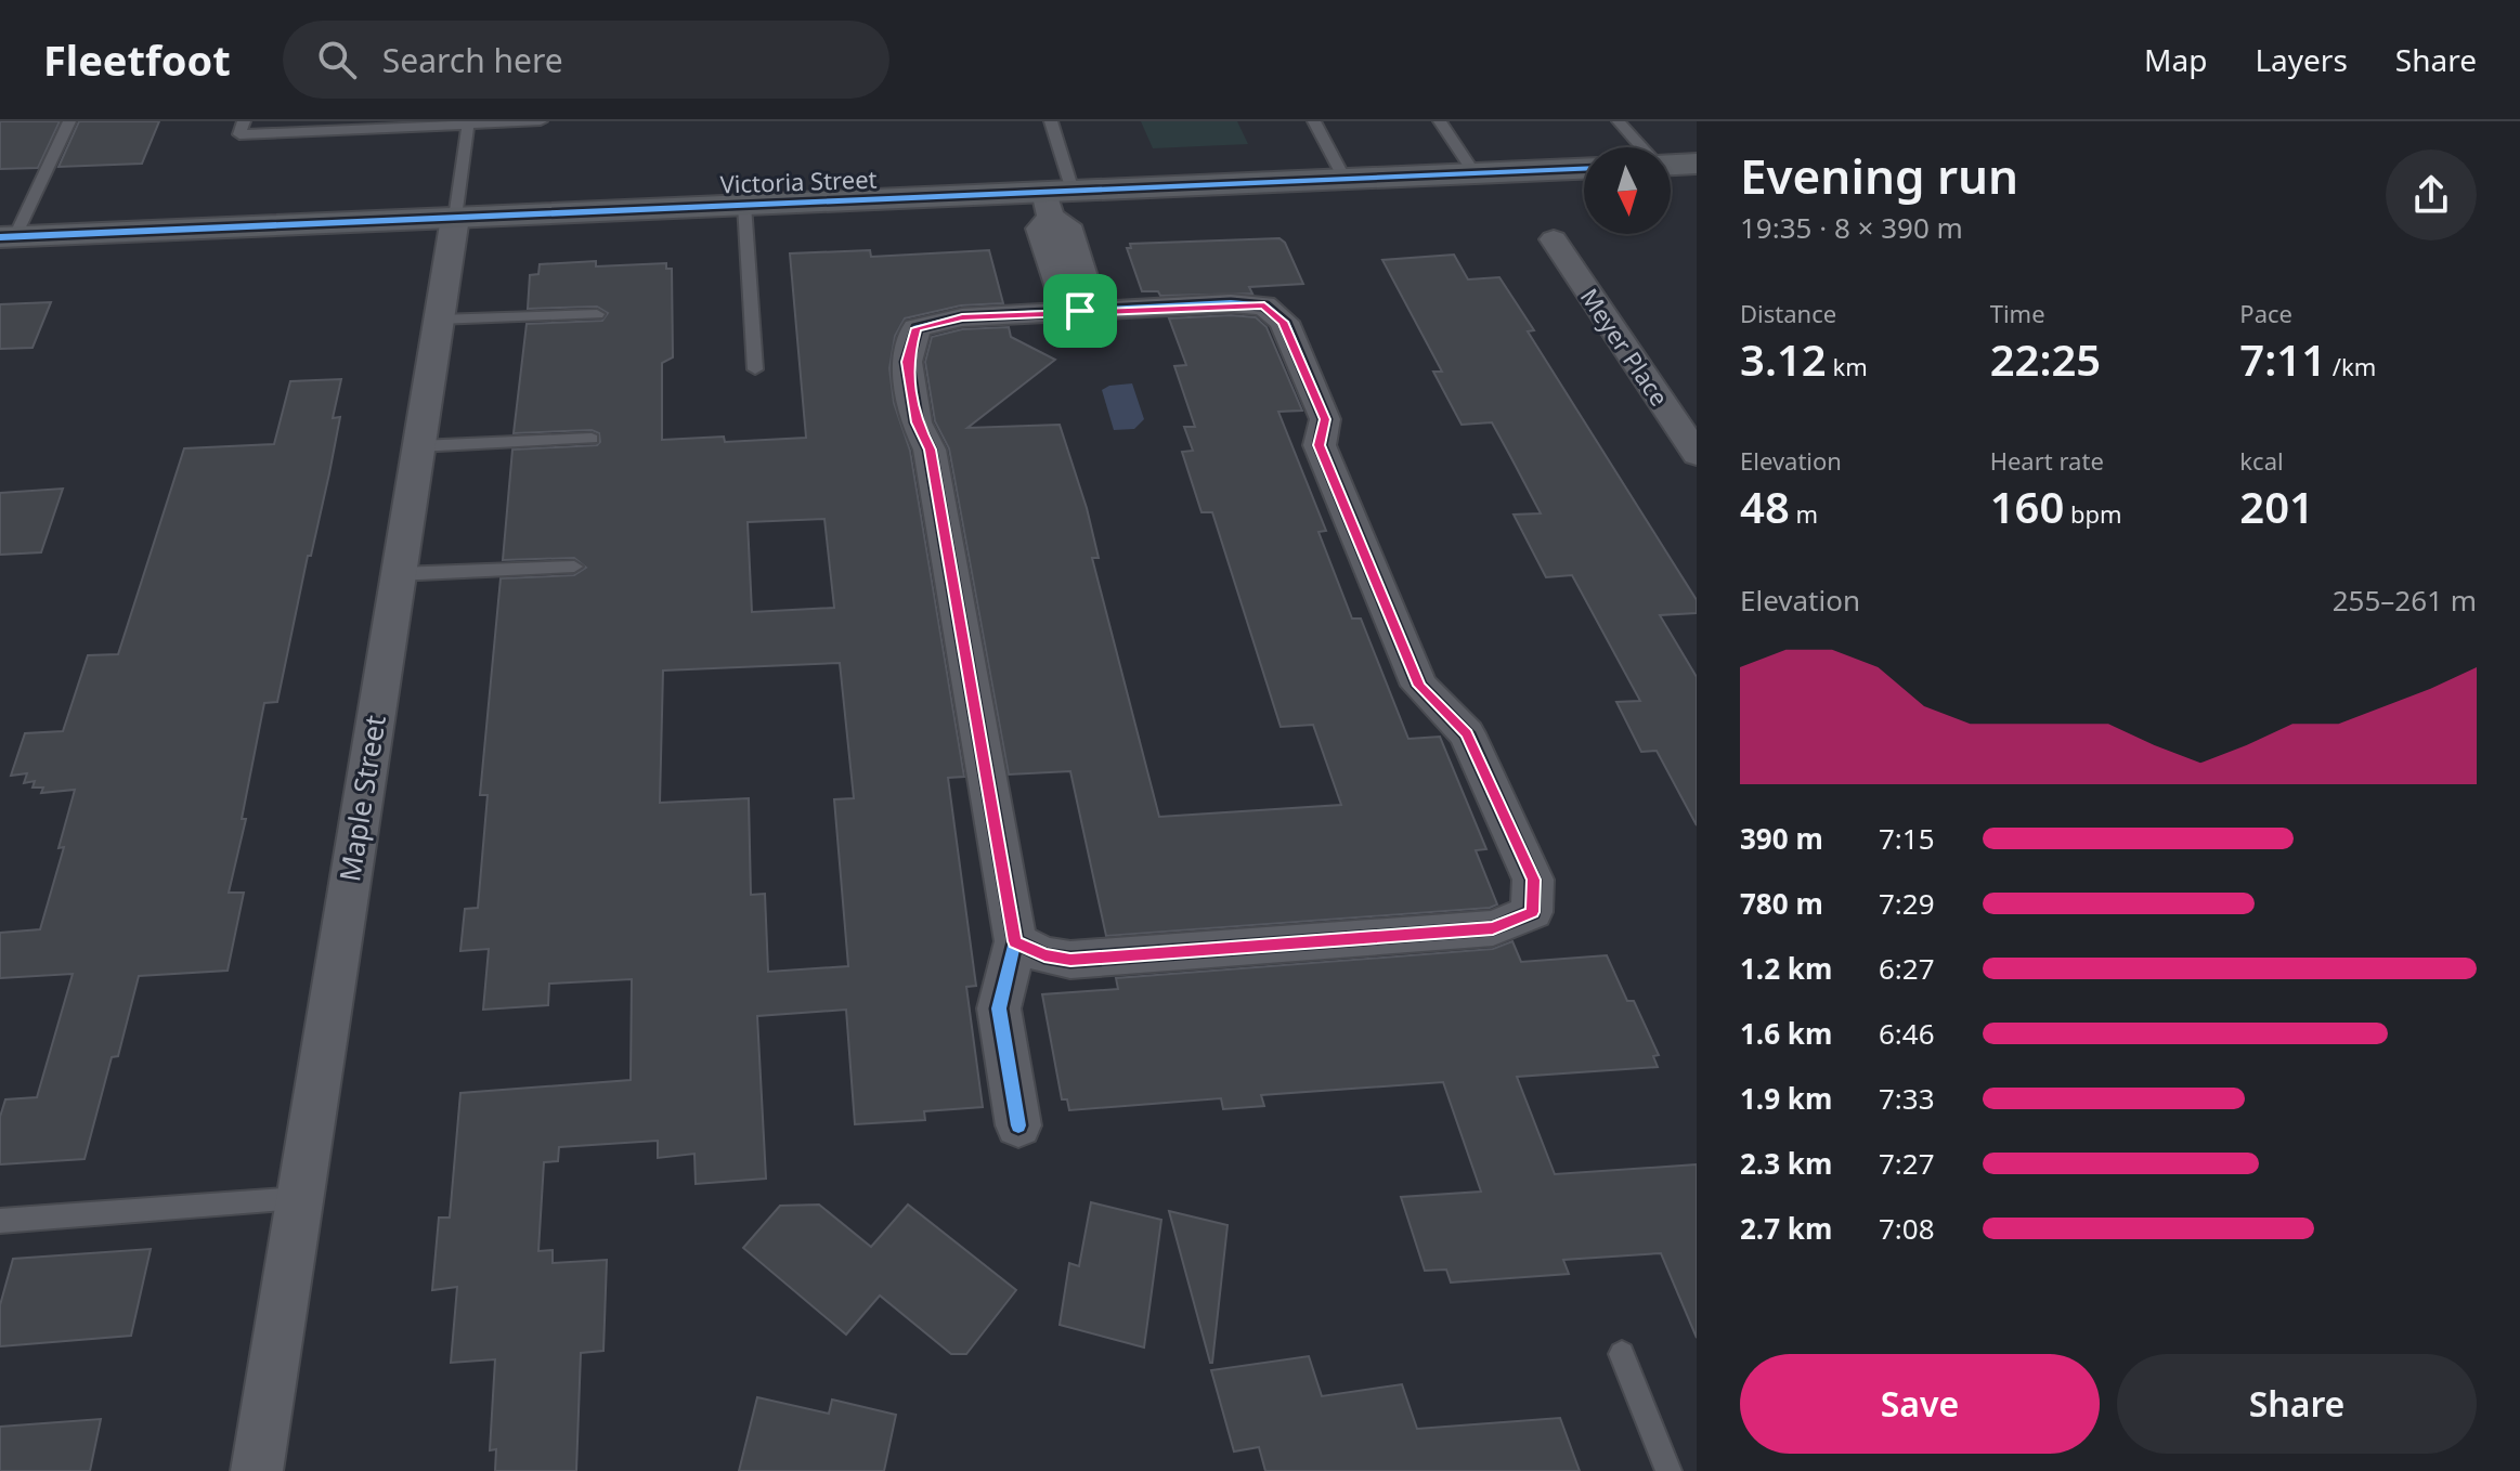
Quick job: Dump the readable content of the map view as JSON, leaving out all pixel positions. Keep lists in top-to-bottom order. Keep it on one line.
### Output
{"streets":{"main road":["Victoria Street"],"street":["Meyer Place","Maple Street"]},"crossings":[["Victoria Street","Maple Street"]],"north":"bottom","page":{"header":"Fleetfoot","search":"Search here","nav":["Map","Layers","Share"],"heading":["Evening run","19:35 · 8 × 390 m"],"stats":[["Distance","3.12 km"],["Time","22:25"],["Pace","7:11 /km"],["Elevation","48 m"],["Heart rate","160 bpm"],["kcal","201"]],"chart":["Elevation","255–261 m"],"list":[{"name":"390 m","note":"7:15"},{"name":"780 m","note":"7:29"},{"name":"1.2 km","note":"6:27"},{"name":"1.6 km","note":"6:46"},{"name":"1.9 km","note":"7:33"},{"name":"2.3 km","note":"7:27"},{"name":"2.7 km","note":"7:08"}],"buttons":["Save","Share"]}}
